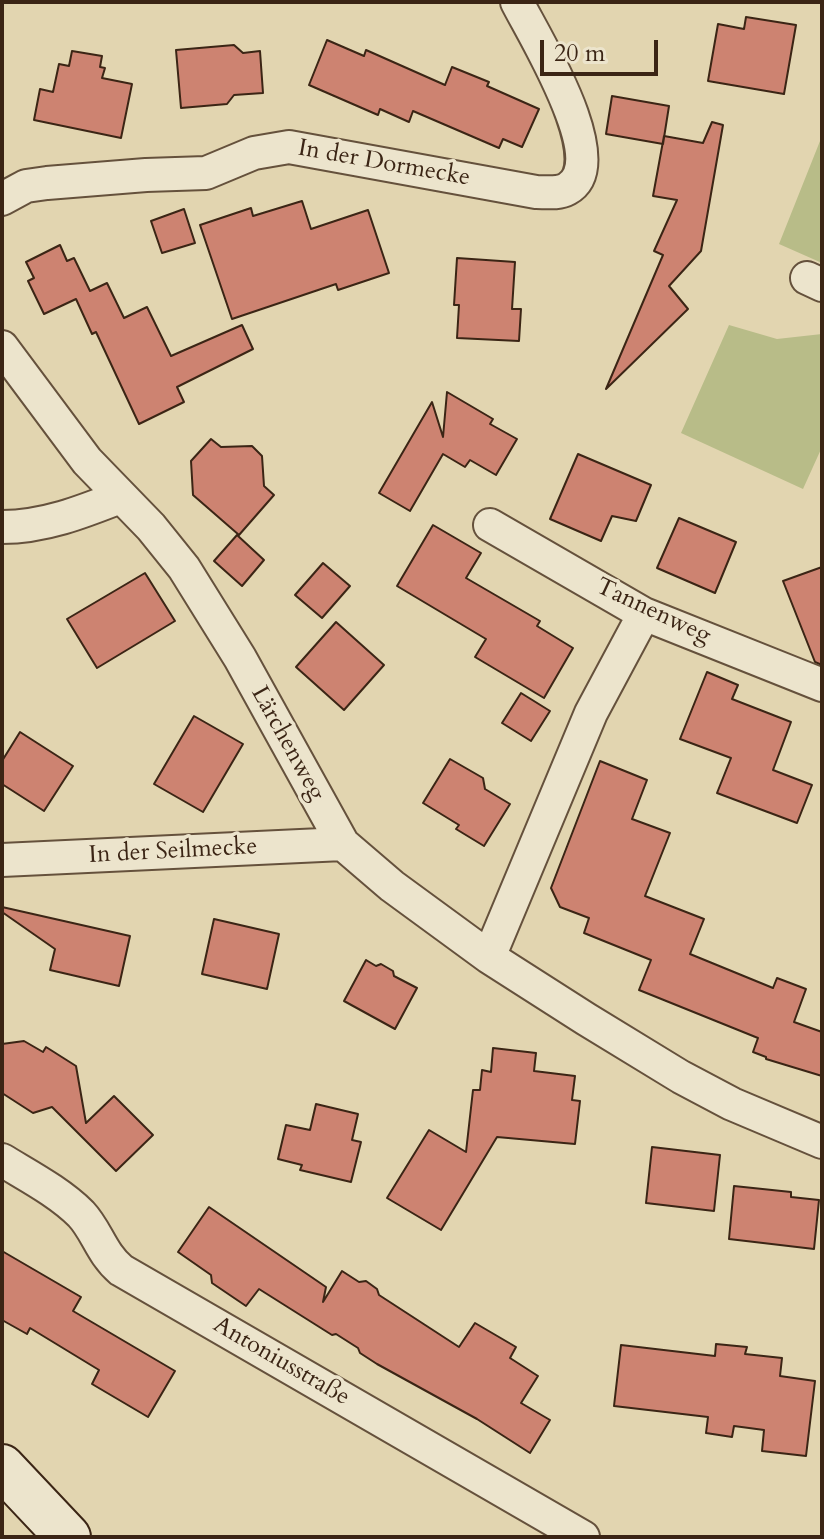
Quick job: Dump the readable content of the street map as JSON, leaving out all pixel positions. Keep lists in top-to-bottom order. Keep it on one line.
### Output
{"streets":{"street":["In der Dormecke","Tannenweg","Lärchenweg","In der Seilmecke","Antoniusstraße"]},"crossings":[["Lärchenweg","In der Seilmecke"]],"scale_bar":"20 m"}
